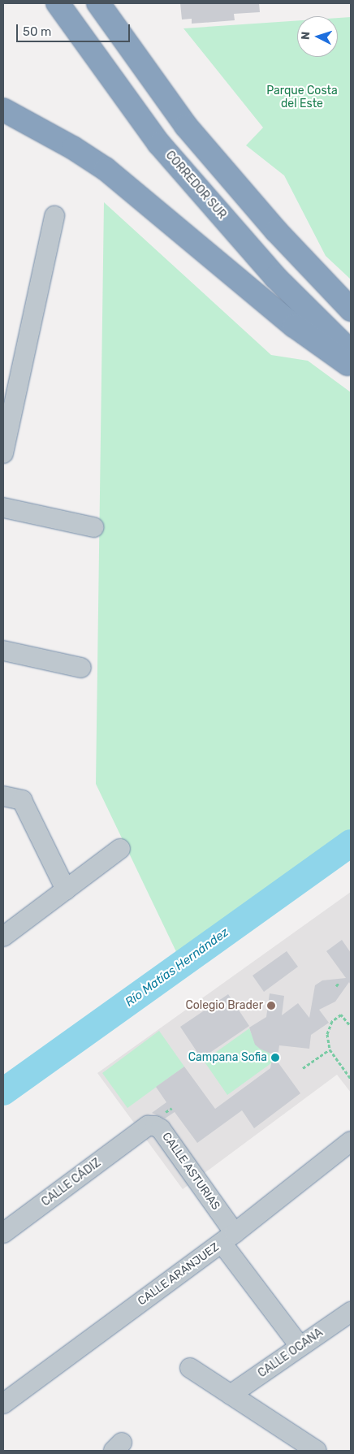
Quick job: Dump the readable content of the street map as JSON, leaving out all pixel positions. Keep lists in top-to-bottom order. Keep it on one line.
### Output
{"streets":{"highway":["CORREDOR SUR"],"street":["CALLE ASTURIAS","CALLE CÁDIZ","CALLE ARANJUEZ","CALLE OCANA"]},"crossings":[["CALLE ASTURIAS","CALLE CÁDIZ"],["CALLE ASTURIAS","CALLE ARANJUEZ"]],"water":["Río Matías Hernández"],"parks":["Parque Costa del Este"],"places":["Colegio Brader","Campana Sofia"],"scale_bar":"50 m","north":"left"}
